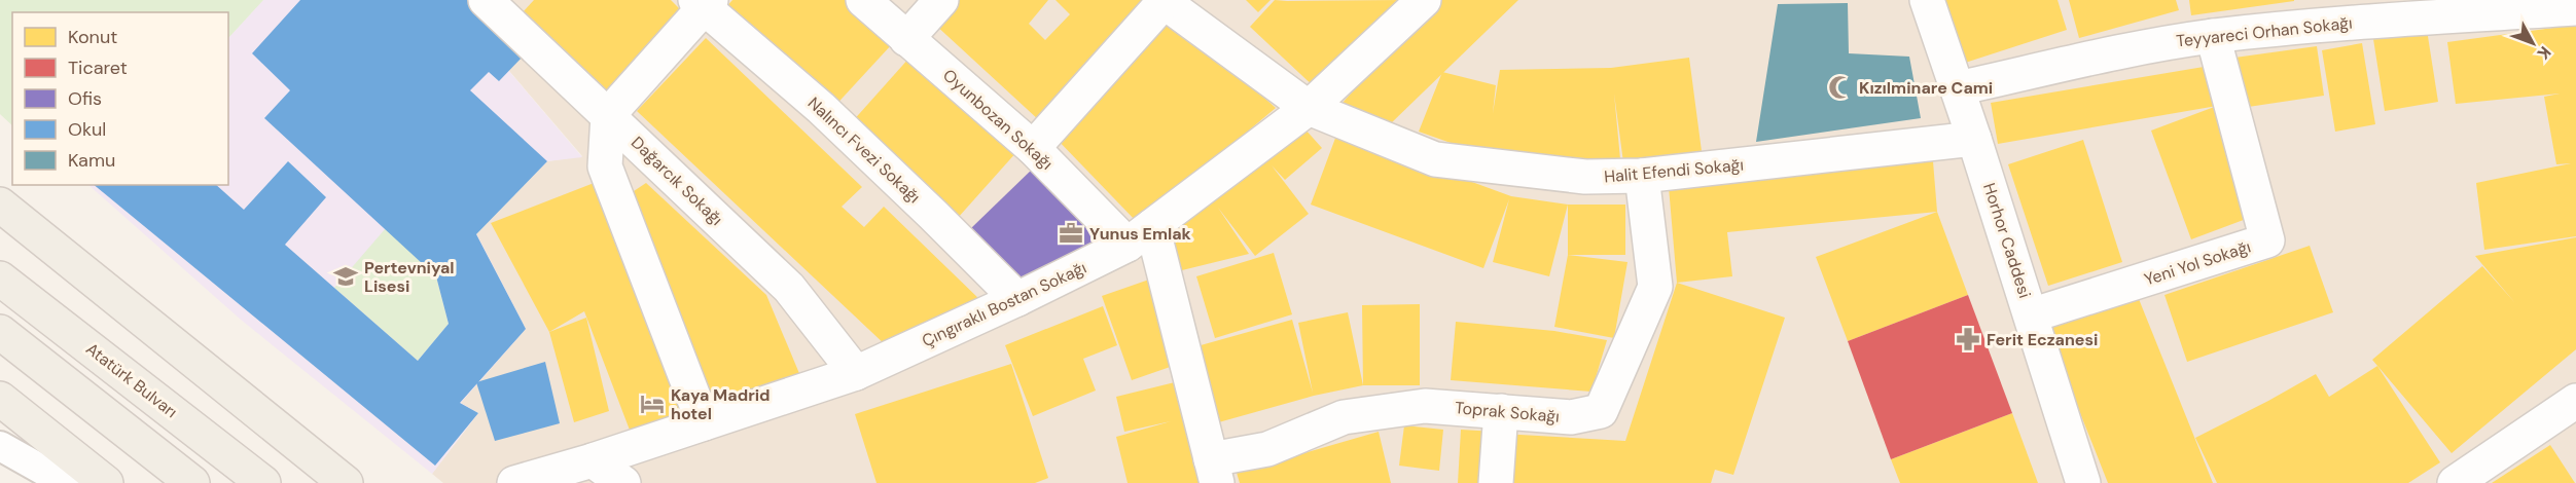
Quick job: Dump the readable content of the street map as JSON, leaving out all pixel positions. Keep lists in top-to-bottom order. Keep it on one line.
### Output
{"streets":{"main road":["Atatürk Bulvarı"],"street":["Teyyareci Orhan Sokağı","Oyunbozan Sokağı","Nalıncı Fvezi Sokağı","Halit Efendi Sokağı","Dağarcık Sokağı","Horhor Caddesi","Yeni Yol Sokağı","Çıngıraklı Bostan Sokağı","Toprak Sokağı"]},"crossings":[["Teyyareci Orhan Sokağı","Horhor Caddesi"],["Teyyareci Orhan Sokağı","Yeni Yol Sokağı"],["Oyunbozan Sokağı","Çıngıraklı Bostan Sokağı"],["Nalıncı Fvezi Sokağı","Çıngıraklı Bostan Sokağı"],["Halit Efendi Sokağı","Horhor Caddesi"],["Halit Efendi Sokağı","Çıngıraklı Bostan Sokağı"],["Halit Efendi Sokağı","Toprak Sokağı"],["Dağarcık Sokağı","Çıngıraklı Bostan Sokağı"],["Horhor Caddesi","Yeni Yol Sokağı"]],"places":{"mosque":["Kızılminare Cami"],"office":["Yunus Emlak"],"school or university":["Pertevniyal Lisesi"],"pharmacy":["Ferit Eczanesi"],"hotel":["Kaya Madrid hotel"]},"legend":["Konut","Ticaret","Ofis","Okul","Kamu"],"north":"bottom right"}
